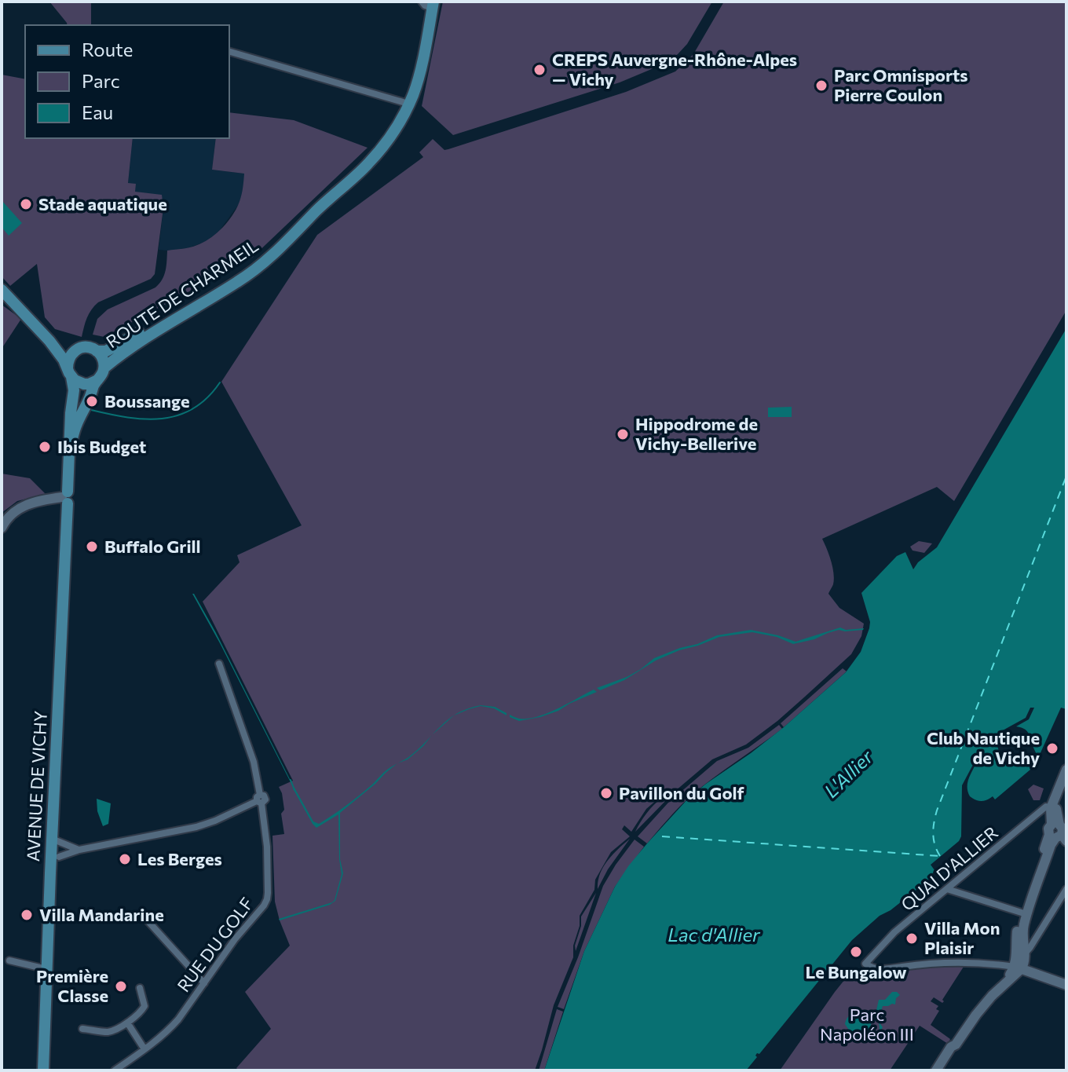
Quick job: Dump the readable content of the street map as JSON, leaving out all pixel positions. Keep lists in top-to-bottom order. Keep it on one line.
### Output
{"streets":{"main road":["ROUTE DE CHARMEIL","AVENUE DE VICHY"],"street":["QUAI D'ALLIER","RUE DU GOLF"]},"crossings":[["ROUTE DE CHARMEIL","AVENUE DE VICHY"]],"water":["L'Allier","Lac d'Allier"],"parks":["Parc Napoléon III"],"places":["CREPS Auvergne-Rhône-Alpes — Vichy","Parc Omnisports Pierre Coulon","Stade aquatique","Boussange","Hippodrome de Vichy-Bellerive","Ibis Budget","Buffalo Grill","Club Nautique de Vichy","Pavillon du Golf","Les Berges","Villa Mandarine","Villa Mon Plaisir","Le Bungalow","Première Classe"],"legend":["Route","Parc","Eau"]}
